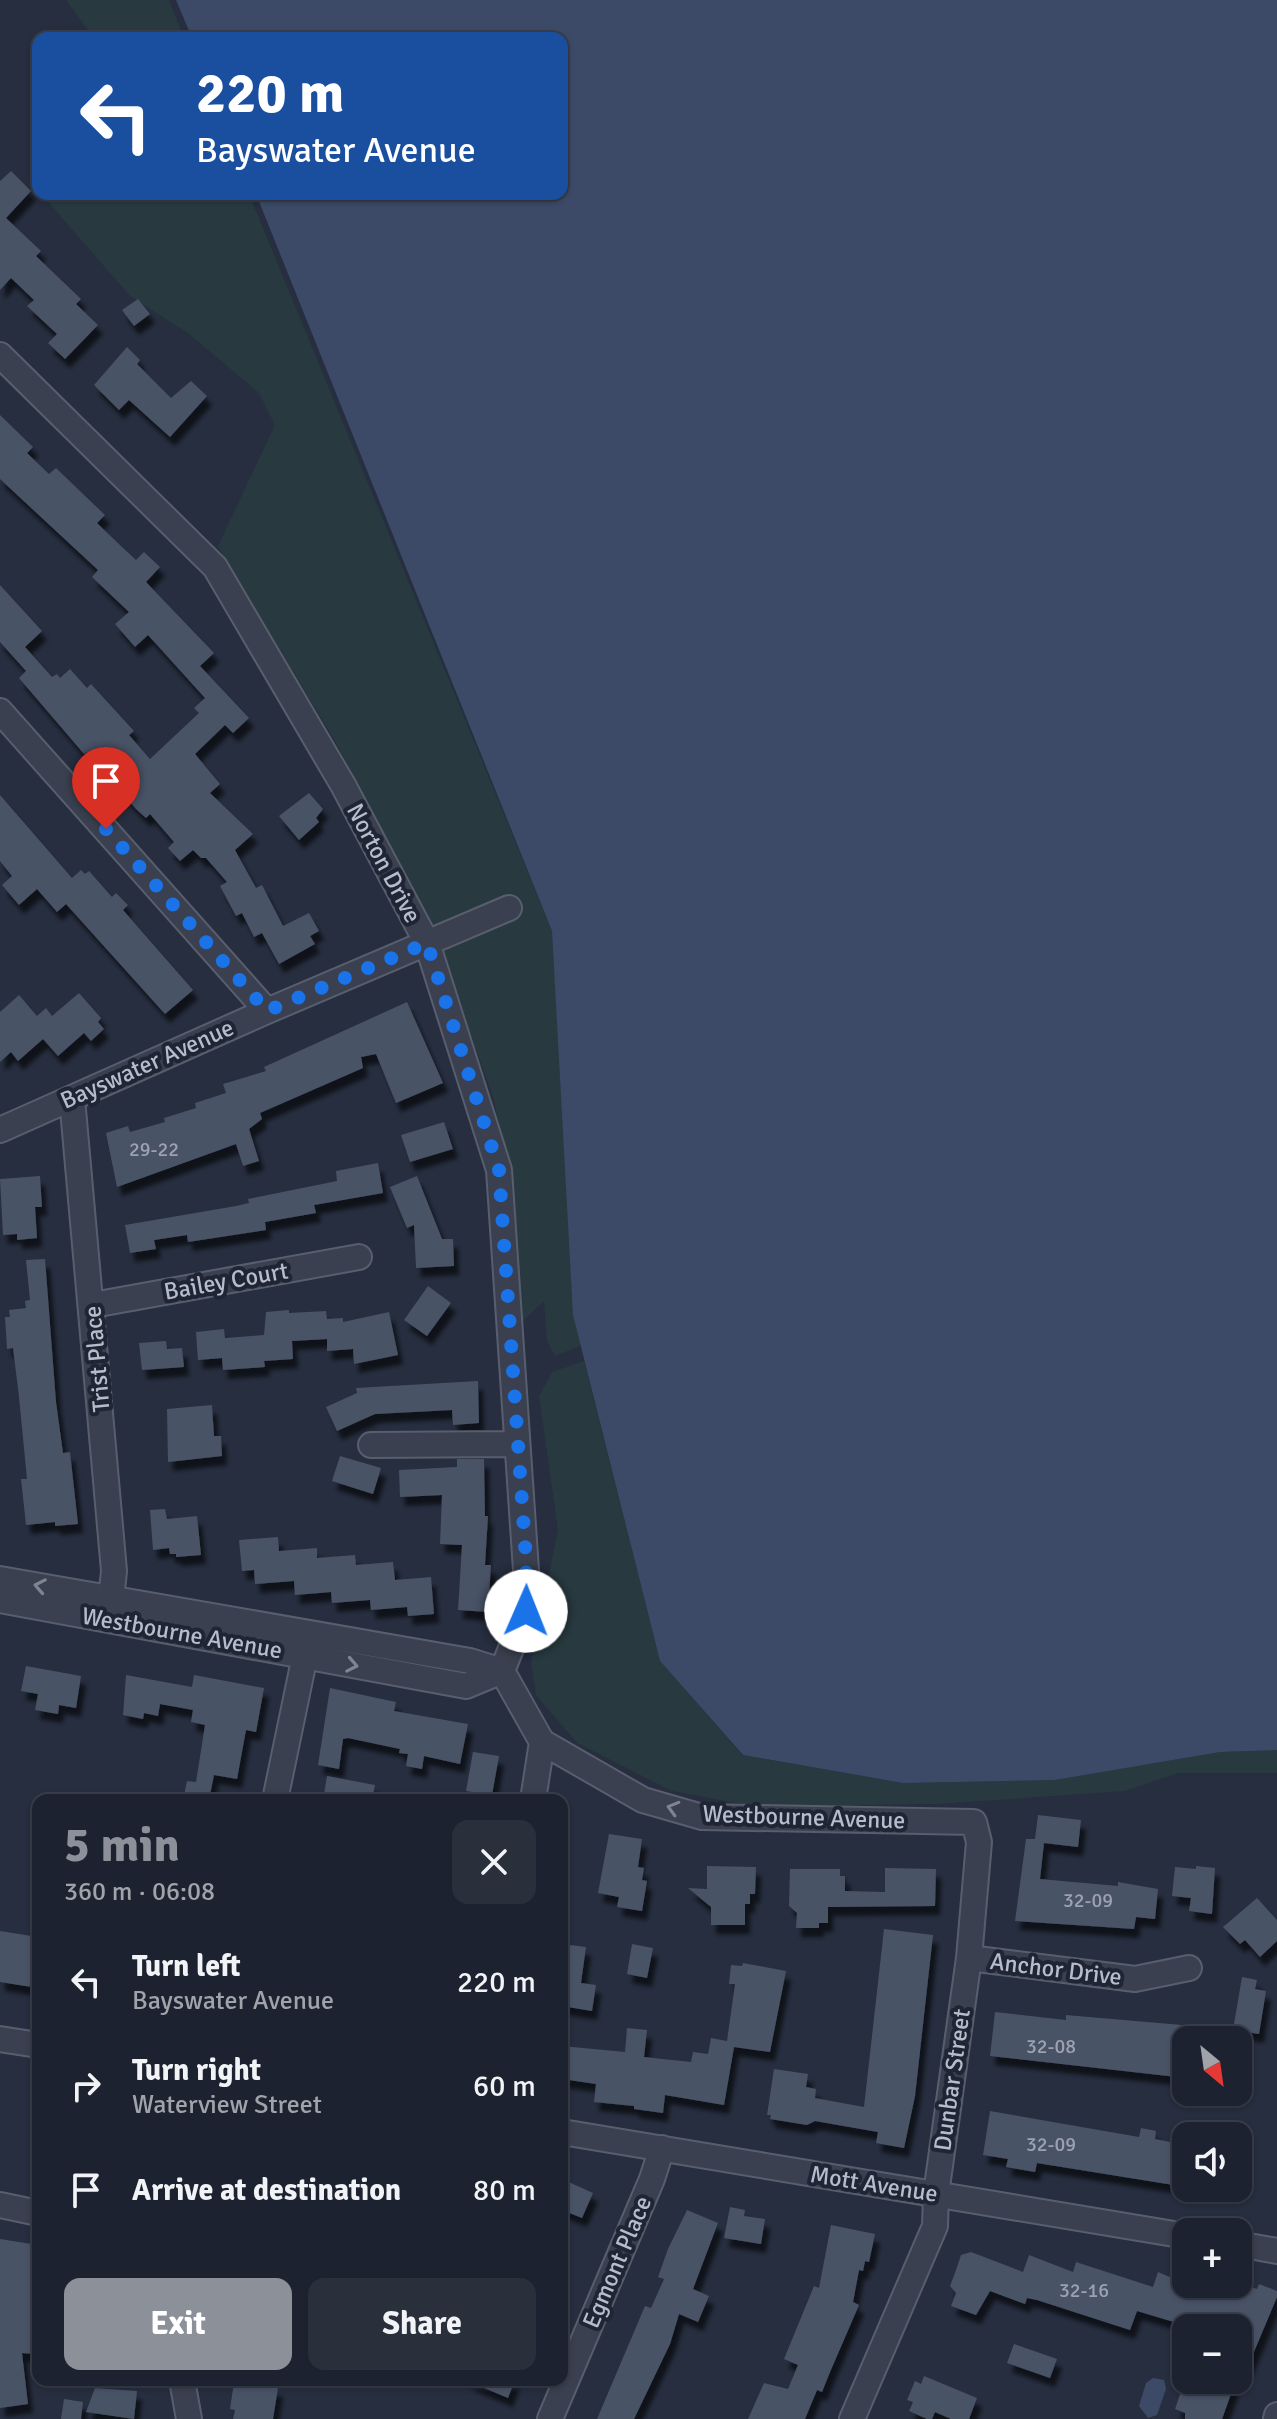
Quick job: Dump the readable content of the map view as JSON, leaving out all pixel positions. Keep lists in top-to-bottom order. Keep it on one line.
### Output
{"streets":{"street":["Norton Drive","Bayswater Avenue","Bailey Court","Trist Place","Westbourne Avenue","Anchor Drive","Dunbar Street","Mott Avenue","Egmont Place"]},"crossings":[["Norton Drive","Bayswater Avenue"],["Norton Drive","Westbourne Avenue"],["Bayswater Avenue","Trist Place"],["Bailey Court","Trist Place"],["Trist Place","Westbourne Avenue"],["Westbourne Avenue","Dunbar Street"],["Anchor Drive","Dunbar Street"],["Dunbar Street","Mott Avenue"],["Mott Avenue","Egmont Place"]],"one_way":["Westbourne Avenue"],"house_numbers":["29-22","32-09","32-08","32-09","32-16"],"north":"bottom right","page":{"turn":["220 m","Bayswater Avenue"],"heading":["5 min","360 m · 06:08"],"list":[{"name":"Turn left","note":"Bayswater Avenue","value":"220 m"},{"name":"Turn right","note":"Waterview Street","value":"60 m"},{"name":"Arrive at destination","value":"80 m"}],"map_buttons":["+","−"],"buttons":["Exit","Share"]}}
